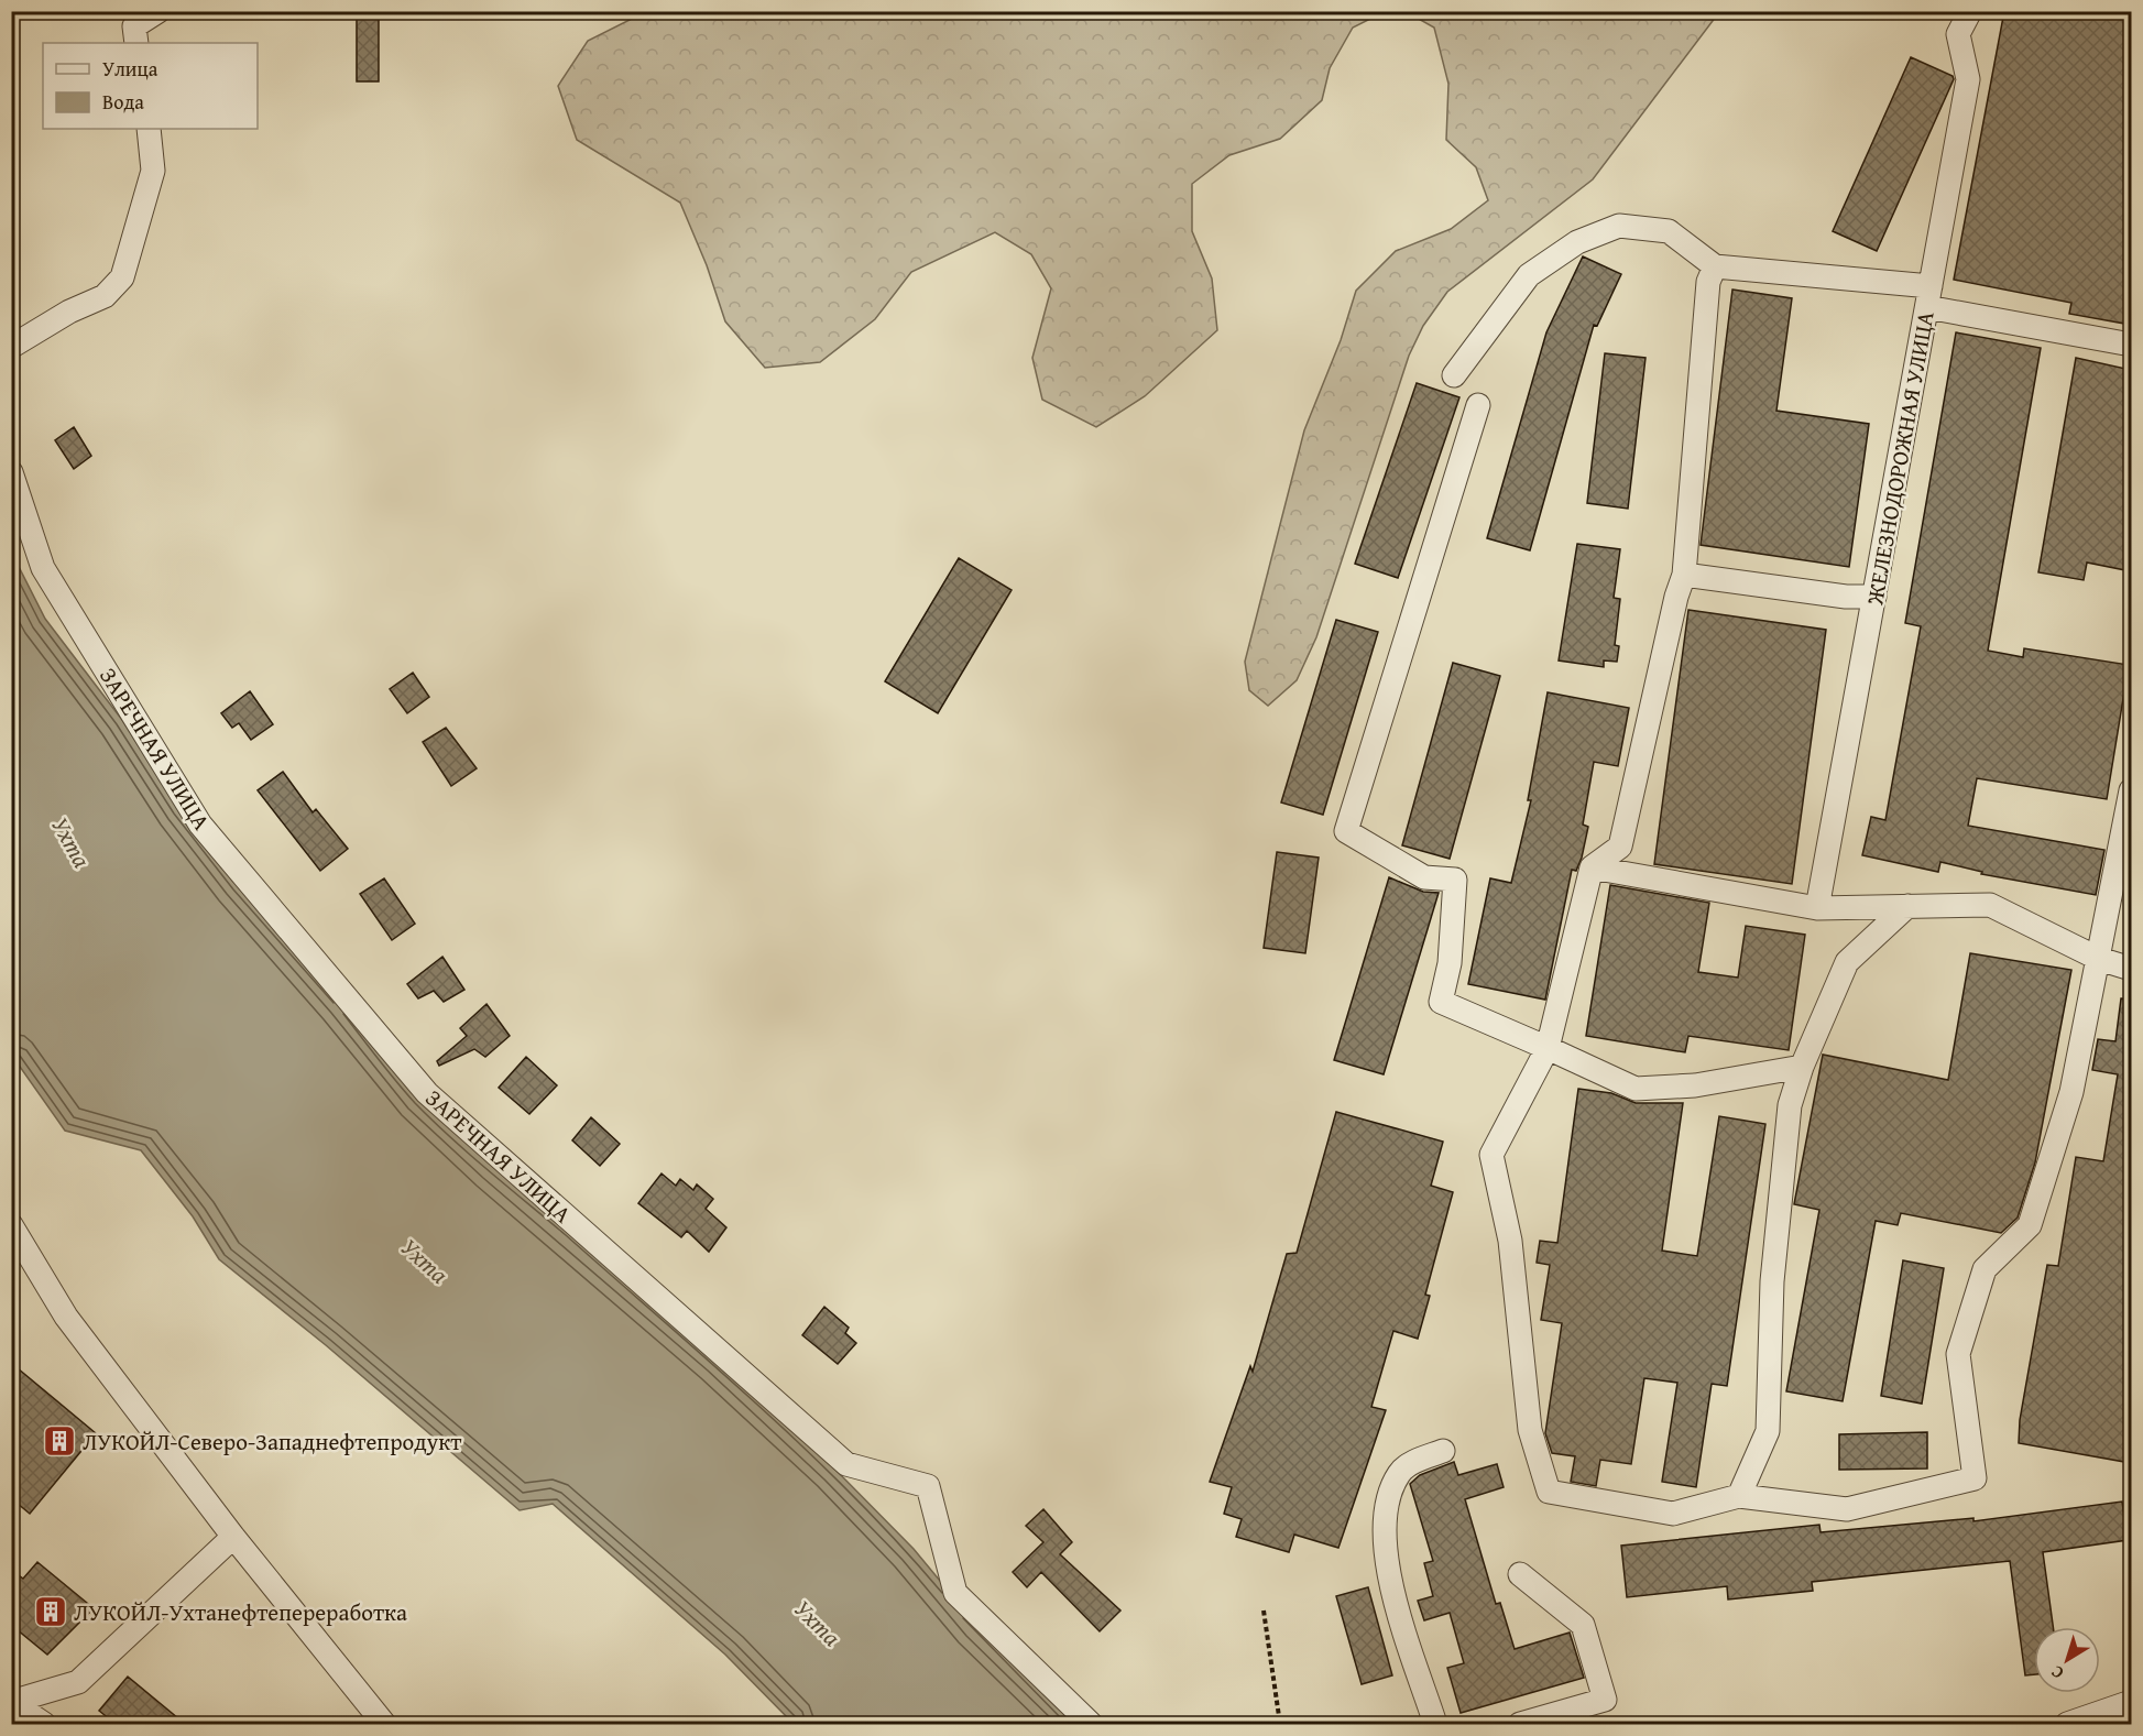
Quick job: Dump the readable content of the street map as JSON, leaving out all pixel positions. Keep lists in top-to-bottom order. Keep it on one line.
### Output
{"streets":{"street":["ЖЕЛЕЗНОДОРОЖНАЯ УЛИЦА","ЗАРЕЧНАЯ УЛИЦА"]},"water":["Ухта"],"places":{"building":["ЛУКОЙЛ-Северо-Западнефтепродукт","ЛУКОЙЛ-Ухтанефтепереработка"]},"legend":["Улица","Вода"],"north":"bottom left"}
